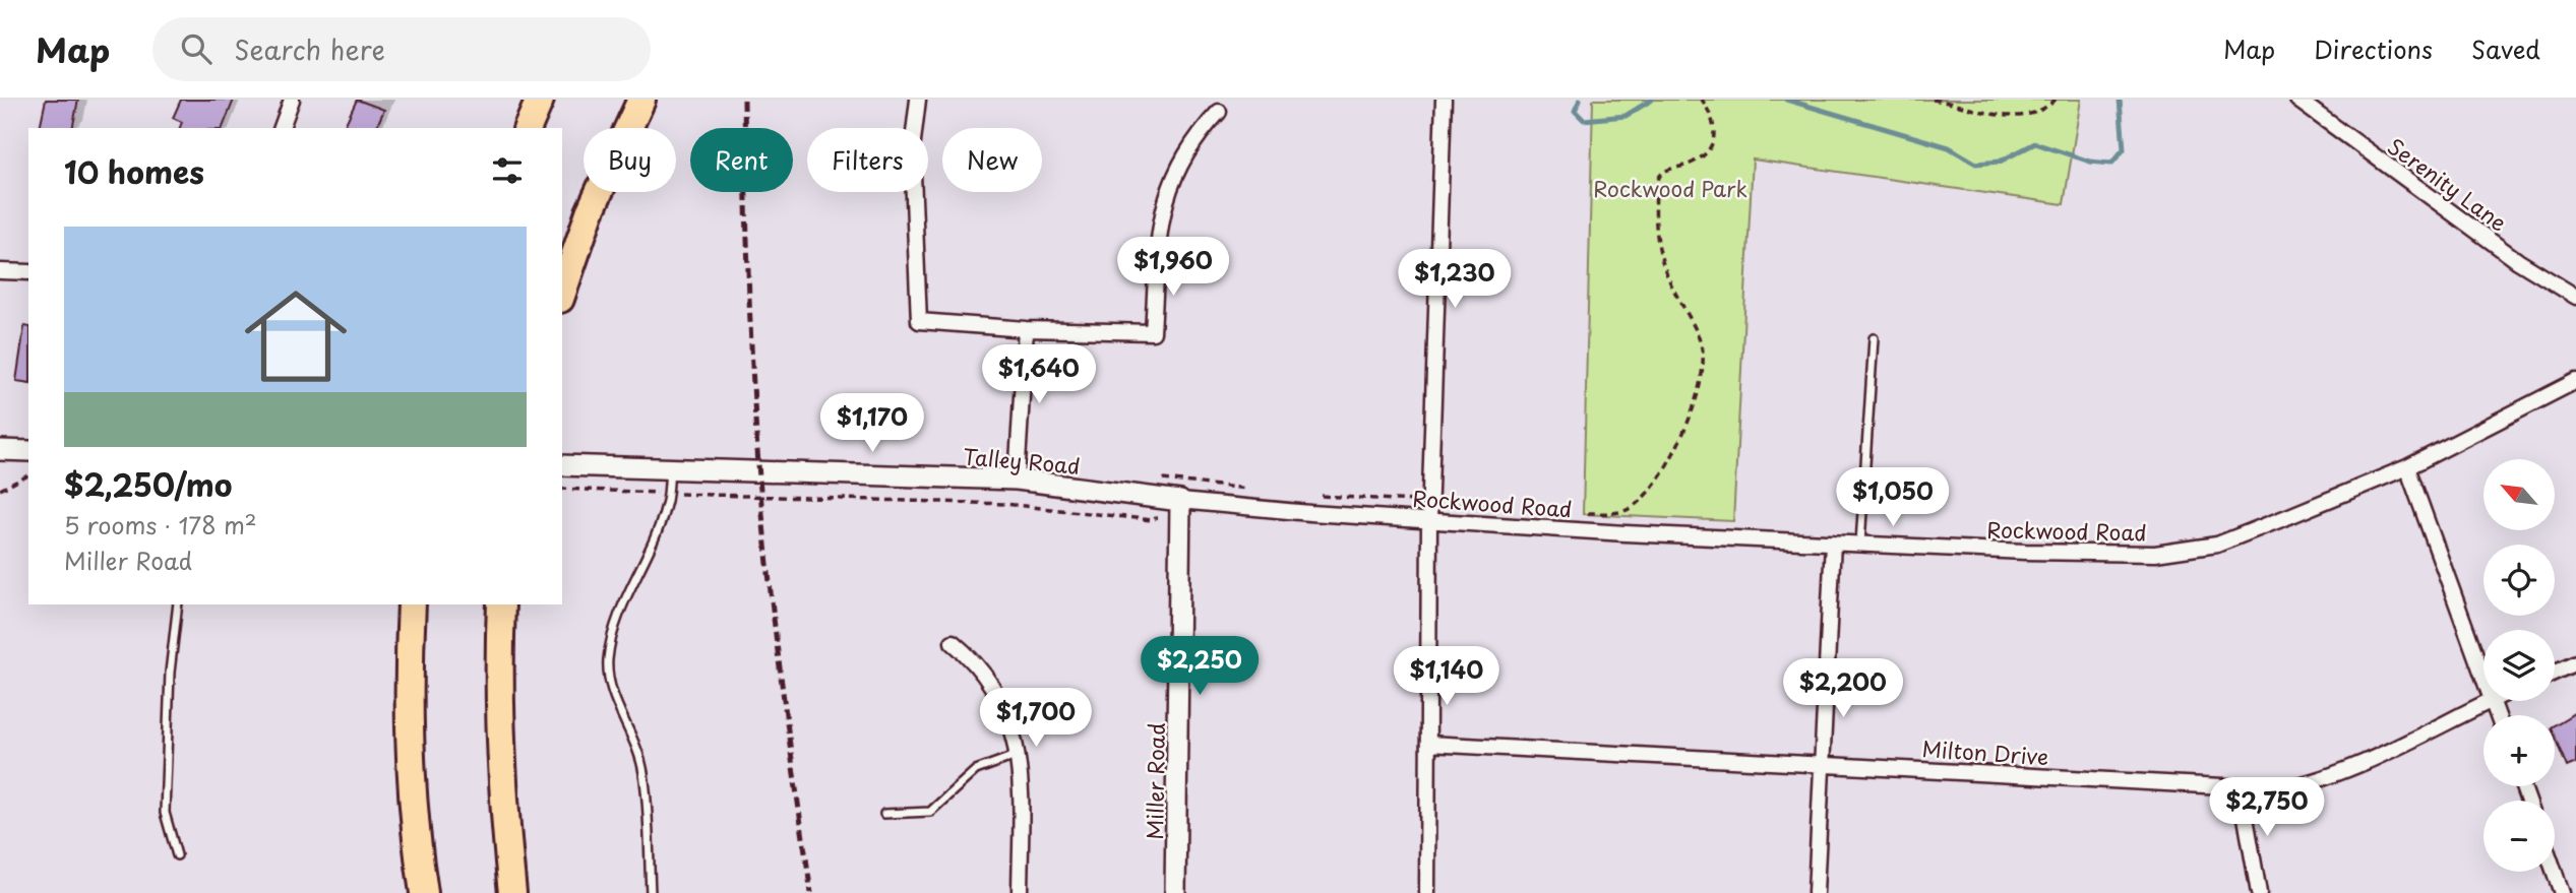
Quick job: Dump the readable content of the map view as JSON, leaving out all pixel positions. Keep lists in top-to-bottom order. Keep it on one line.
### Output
{"streets":{"street":["Serenity Lane","Talley Road","Rockwood Road","Milton Drive","Miller Road"]},"crossings":[["Talley Road","Rockwood Road"],["Talley Road","Miller Road"],["Rockwood Road","Miller Road"]],"parks":["Rockwood Park"],"north":"top left","page":{"header":"Map","search":"Search here","nav":["Map","Directions","Saved"],"chip":["Buy","Rent","Filters","New"],"heading":"10 homes","list":[{"name":"$2,250/mo","note":"5 rooms · 178 m² · Miller Road"}],"price":["$1,960","$1,230","$1,640","$1,170","$1,050","$2,250","$1,140","$2,200","$1,700","$2,750"],"map_buttons":["+","−"]}}
